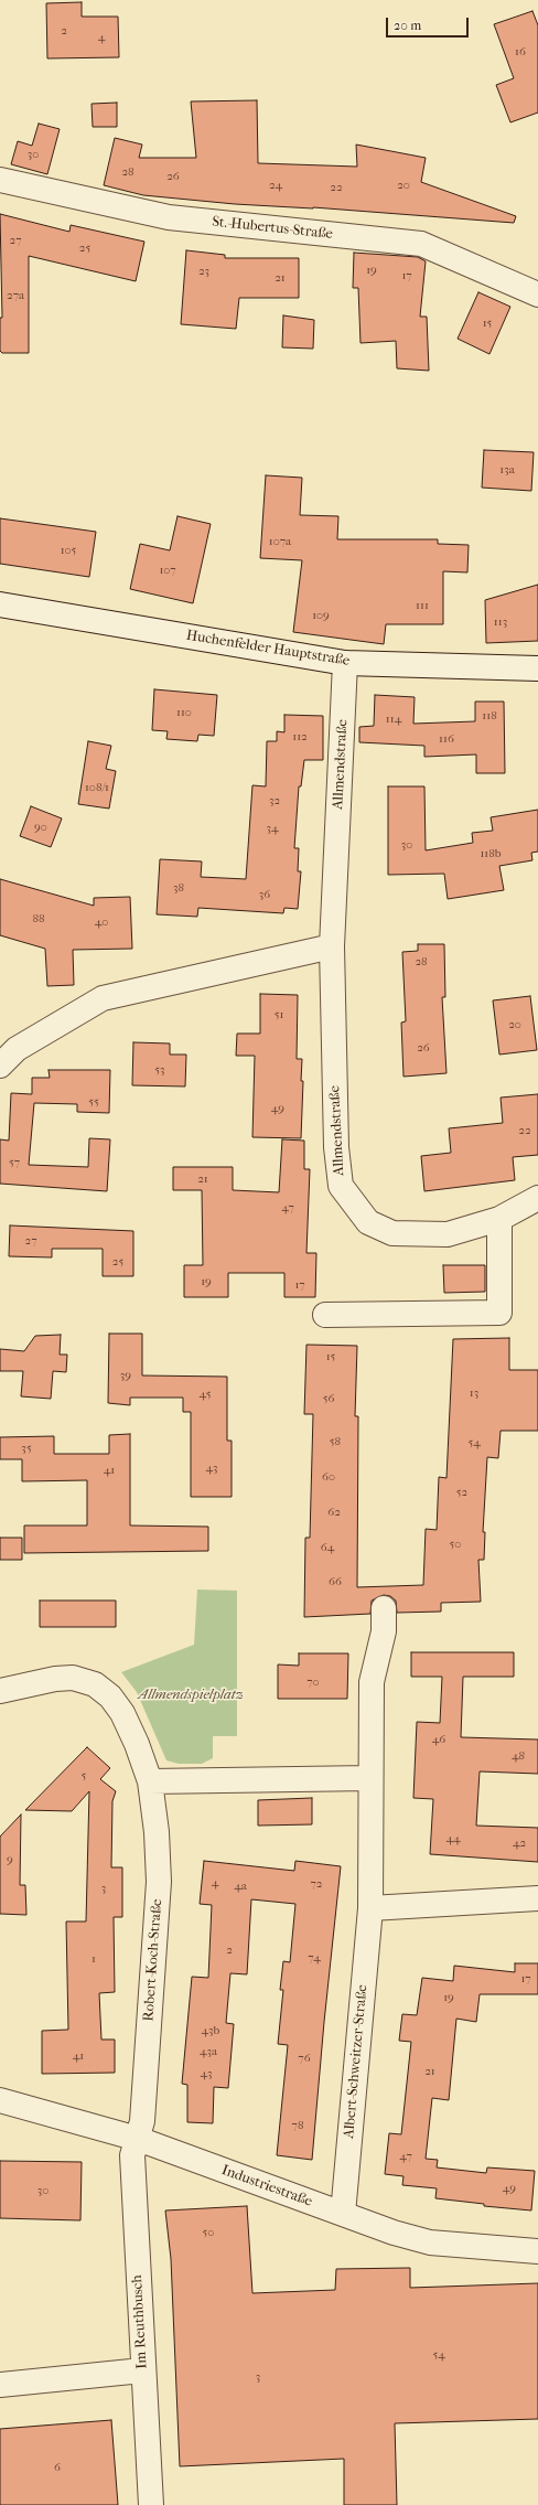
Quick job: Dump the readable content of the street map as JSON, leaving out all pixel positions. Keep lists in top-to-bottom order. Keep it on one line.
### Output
{"streets":{"street":["St.-Hubertus-Straße","Huchenfelder Hauptstraße","Allmendstraße","Robert-Koch-Straße","Albert-Schweitzer-Straße","Industriestraße","Im Reuthbusch"]},"crossings":[["Huchenfelder Hauptstraße","Allmendstraße"],["Robert-Koch-Straße","Industriestraße"],["Robert-Koch-Straße","Im Reuthbusch"],["Albert-Schweitzer-Straße","Industriestraße"],["Industriestraße","Im Reuthbusch"]],"parks":["Allmendspielplatz"],"house_numbers":["2","4","16","30","28","26","24","20","22","27","25","19","23","17","21","27a","15","13a","107a","105","107","111","109","113","110","118","114","112","116","108/1","32","90","34","30","118b","38","36","88","40","28","51","20","26","53","55","49","22","57","21","47","27","25","19","17","15","39","13","45","56","58","54","35","43","41","60","52","62","50","64","66","70","46","48","5","44","42","9","4","72","4a","3","2","74","1","17","19","43b","43a","41","76","21","43","78","47","49","30","50","54","3","6"],"scale_bar":"20 m"}
